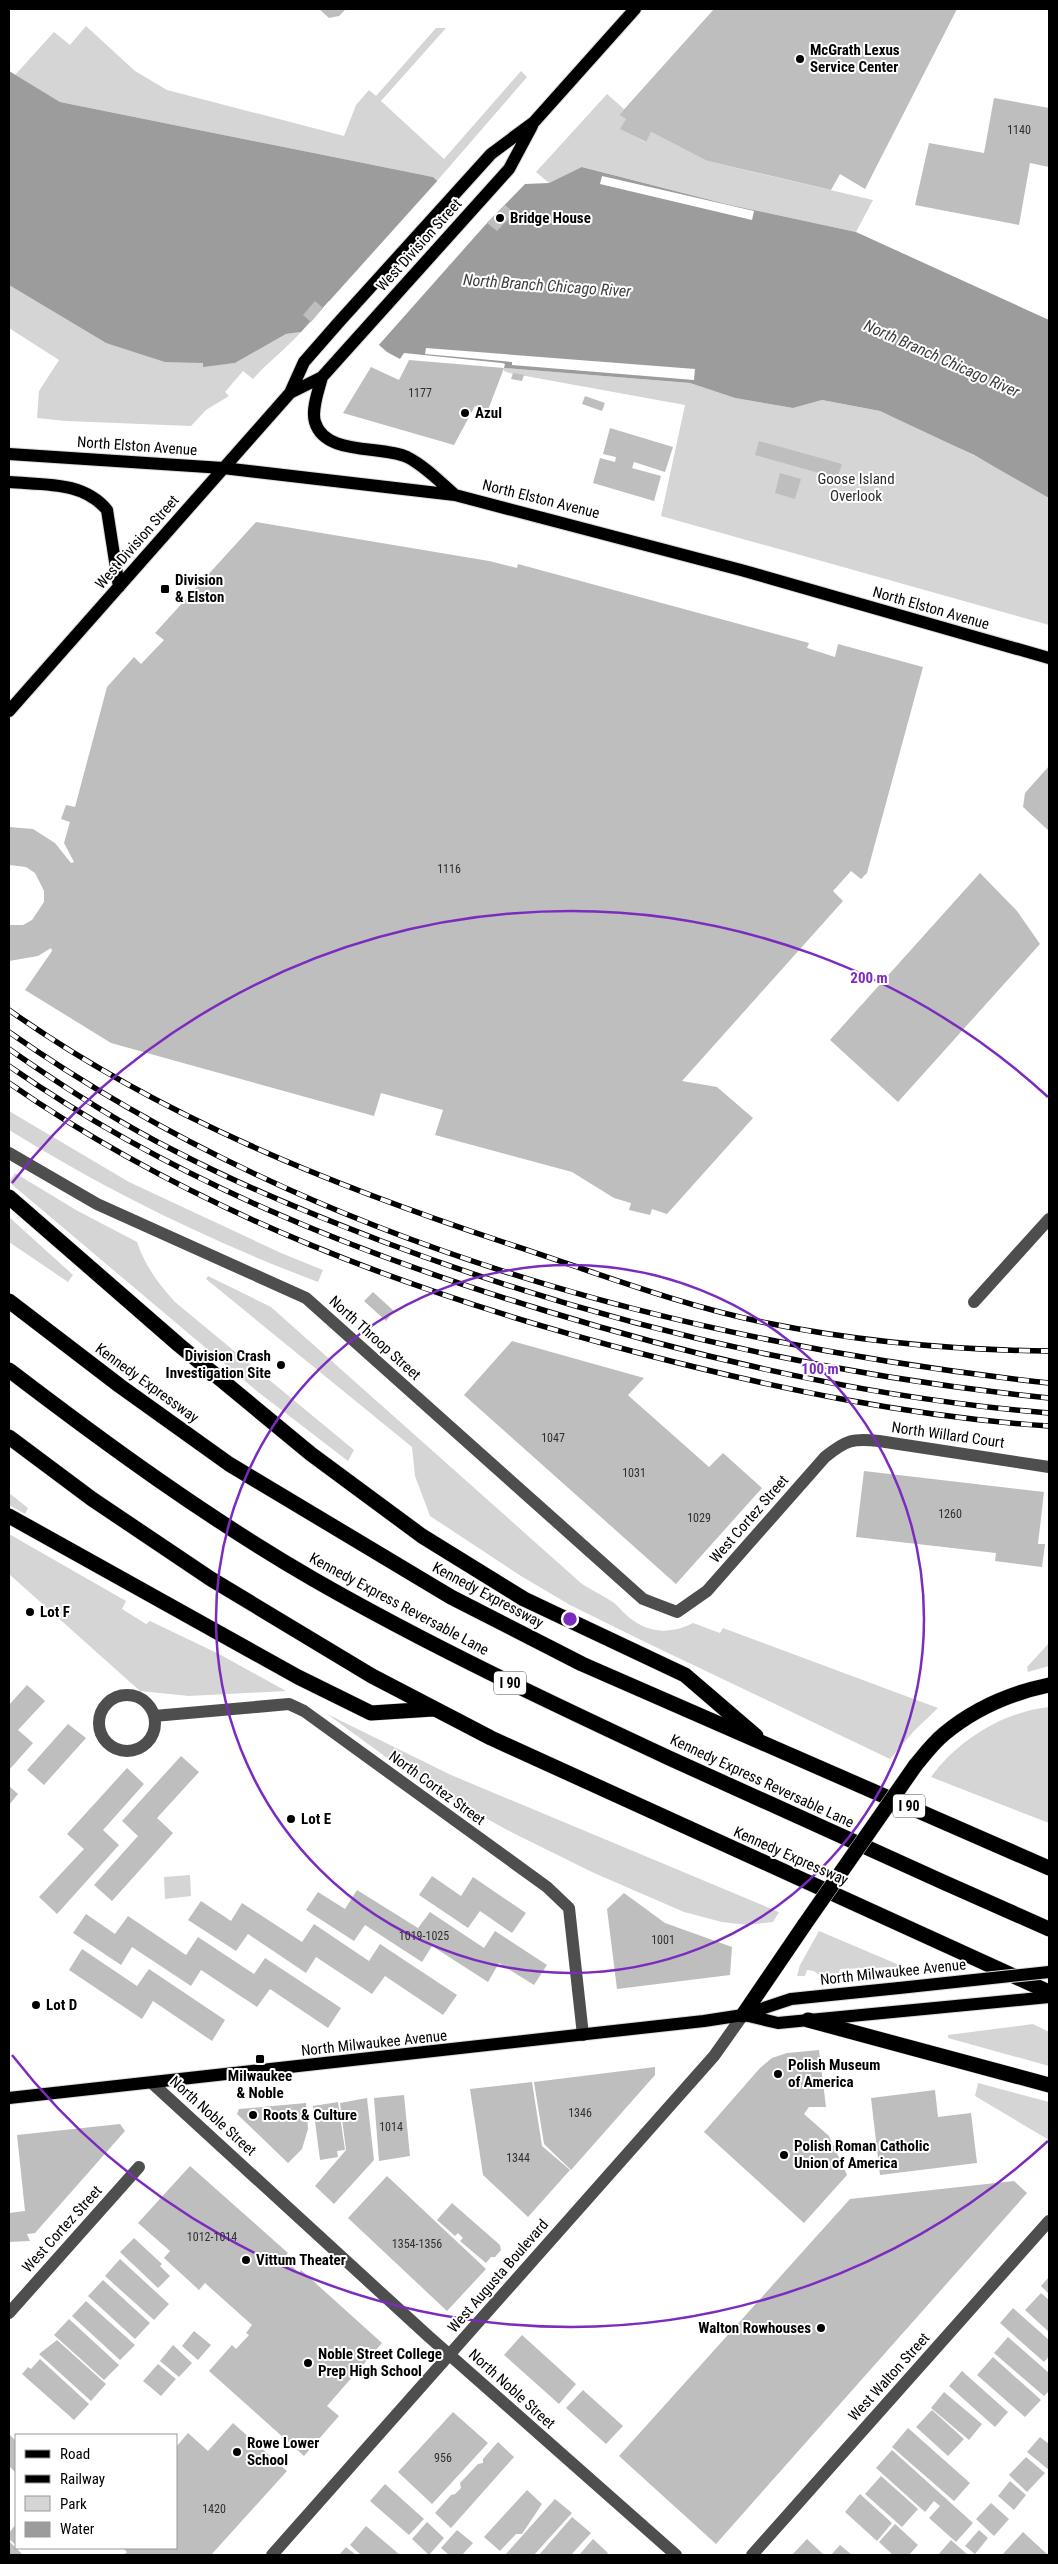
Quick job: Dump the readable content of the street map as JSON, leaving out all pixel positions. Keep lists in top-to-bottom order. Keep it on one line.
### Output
{"streets":{"highway":["Kennedy Expressway","Kennedy Express Reversable Lane","I 90"],"main road":["West Division Street","North Elston Avenue","North Milwaukee Avenue"],"street":["North Throop Street","North Willard Court","West Cortez Street","North Cortez Street","North Noble Street","West Augusta Boulevard","West Walton Street"]},"crossings":[["West Division Street","North Elston Avenue"],["North Throop Street","West Cortez Street"],["North Willard Court","West Cortez Street"],["North Cortez Street","North Milwaukee Avenue"],["North Milwaukee Avenue","North Noble Street"],["North Milwaukee Avenue","West Augusta Boulevard"],["North Noble Street","West Augusta Boulevard"]],"water":["North Branch Chicago River"],"parks":["Goose Island Overlook"],"places":{"other":["McGrath Lexus Service Center","Bridge House","Azul","Division Crash Investigation Site","Lot F","Lot E","Lot D","Polish Museum of America","Roots & Culture","Polish Roman Catholic Union of America","Vittum Theater","Walton Rowhouses","Noble Street College Prep High School","Rowe Lower School"],"transit":["Division & Elston","Milwaukee & Noble"]},"house_numbers":["1140","1177","1116","1047","1031","1260","1029","1019-1025","1001","1346","1014","1344","1012-1014","1354-1356","956","1420"],"legend":["Road","Railway","Park","Water"],"rings":["200 m","100 m"]}
